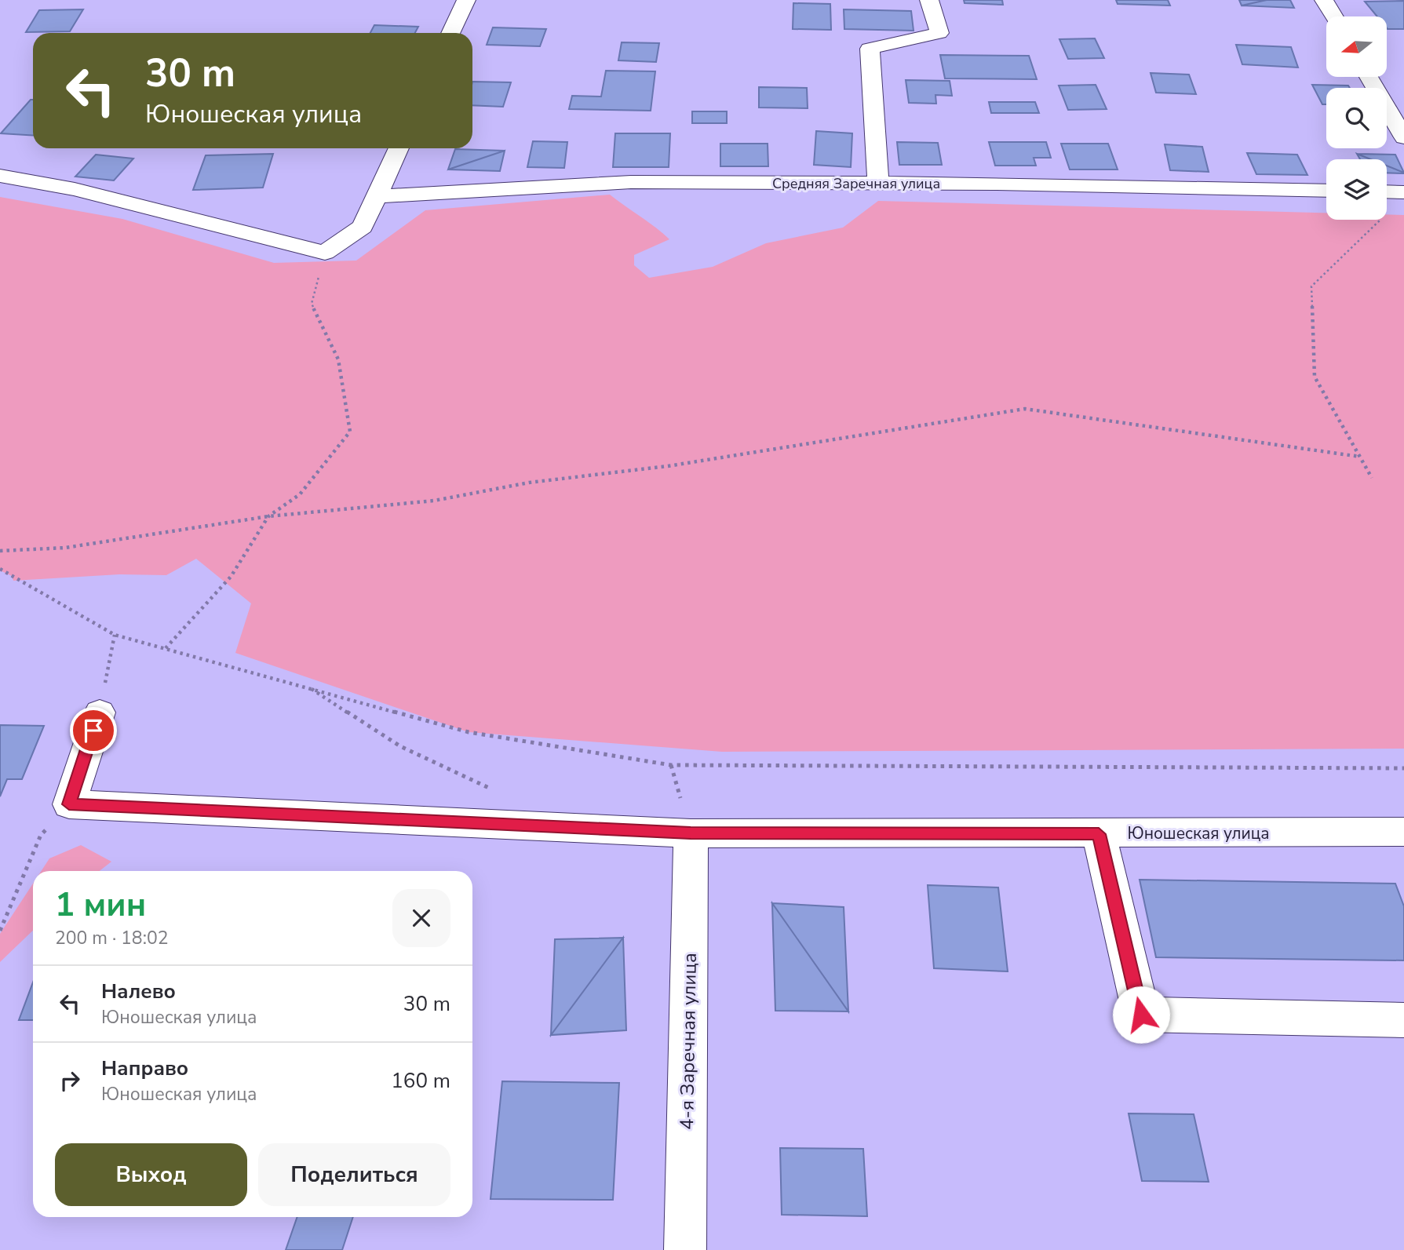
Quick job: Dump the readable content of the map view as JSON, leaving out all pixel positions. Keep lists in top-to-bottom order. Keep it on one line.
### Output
{"streets":{"street":["Средняя Заречная улица","Юношеская улица","4-я Заречная улица"]},"crossings":[["Юношеская улица","4-я Заречная улица"]],"north":"left","page":{"turn":["30 m","Юношеская улица"],"heading":["1 мин","200 m · 18:02"],"list":[{"name":"Налево","note":"Юношеская улица","value":"30 m"},{"name":"Направо","note":"Юношеская улица","value":"160 m"}],"buttons":["Выход","Поделиться"]}}
